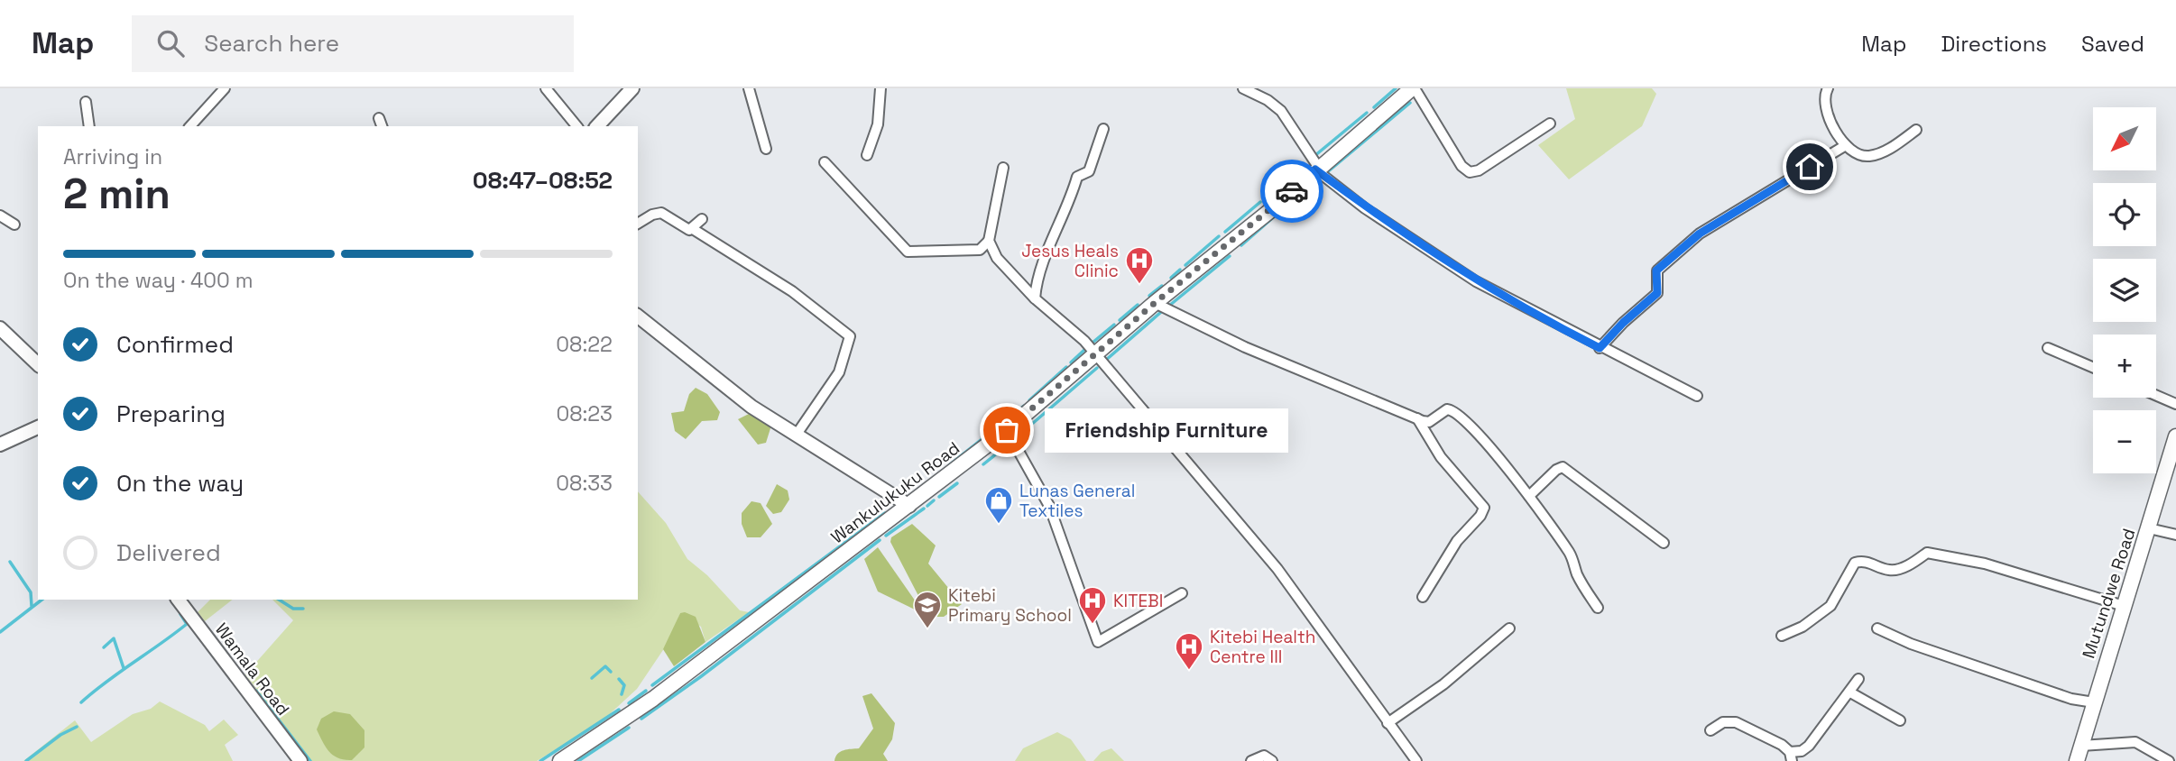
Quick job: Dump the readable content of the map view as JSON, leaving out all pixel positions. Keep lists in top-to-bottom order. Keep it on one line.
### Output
{"streets":{"main road":["Wankulukuku Road","Mutundwe Road"],"street":["Wamala Road"]},"places":{"hospital":["Jesus Heals Clinic","KITEBI","Kitebi Health Centre III"],"other":["Friendship Furniture"],"shop":["Lunas General Textiles"],"school or university":["Kitebi Primary School"]},"north":"bottom left","page":{"header":"Map","search":"Search here","nav":["Map","Directions","Saved"],"map_buttons":["+","−"],"heading":["2 min","Arriving in","08:47–08:52"],"bar":"On the way · 400 m","list":[["Confirmed","08:22"],["Preparing","08:23"],["On the way","08:33"],"Delivered"],"bubble":"Friendship Furniture"}}
